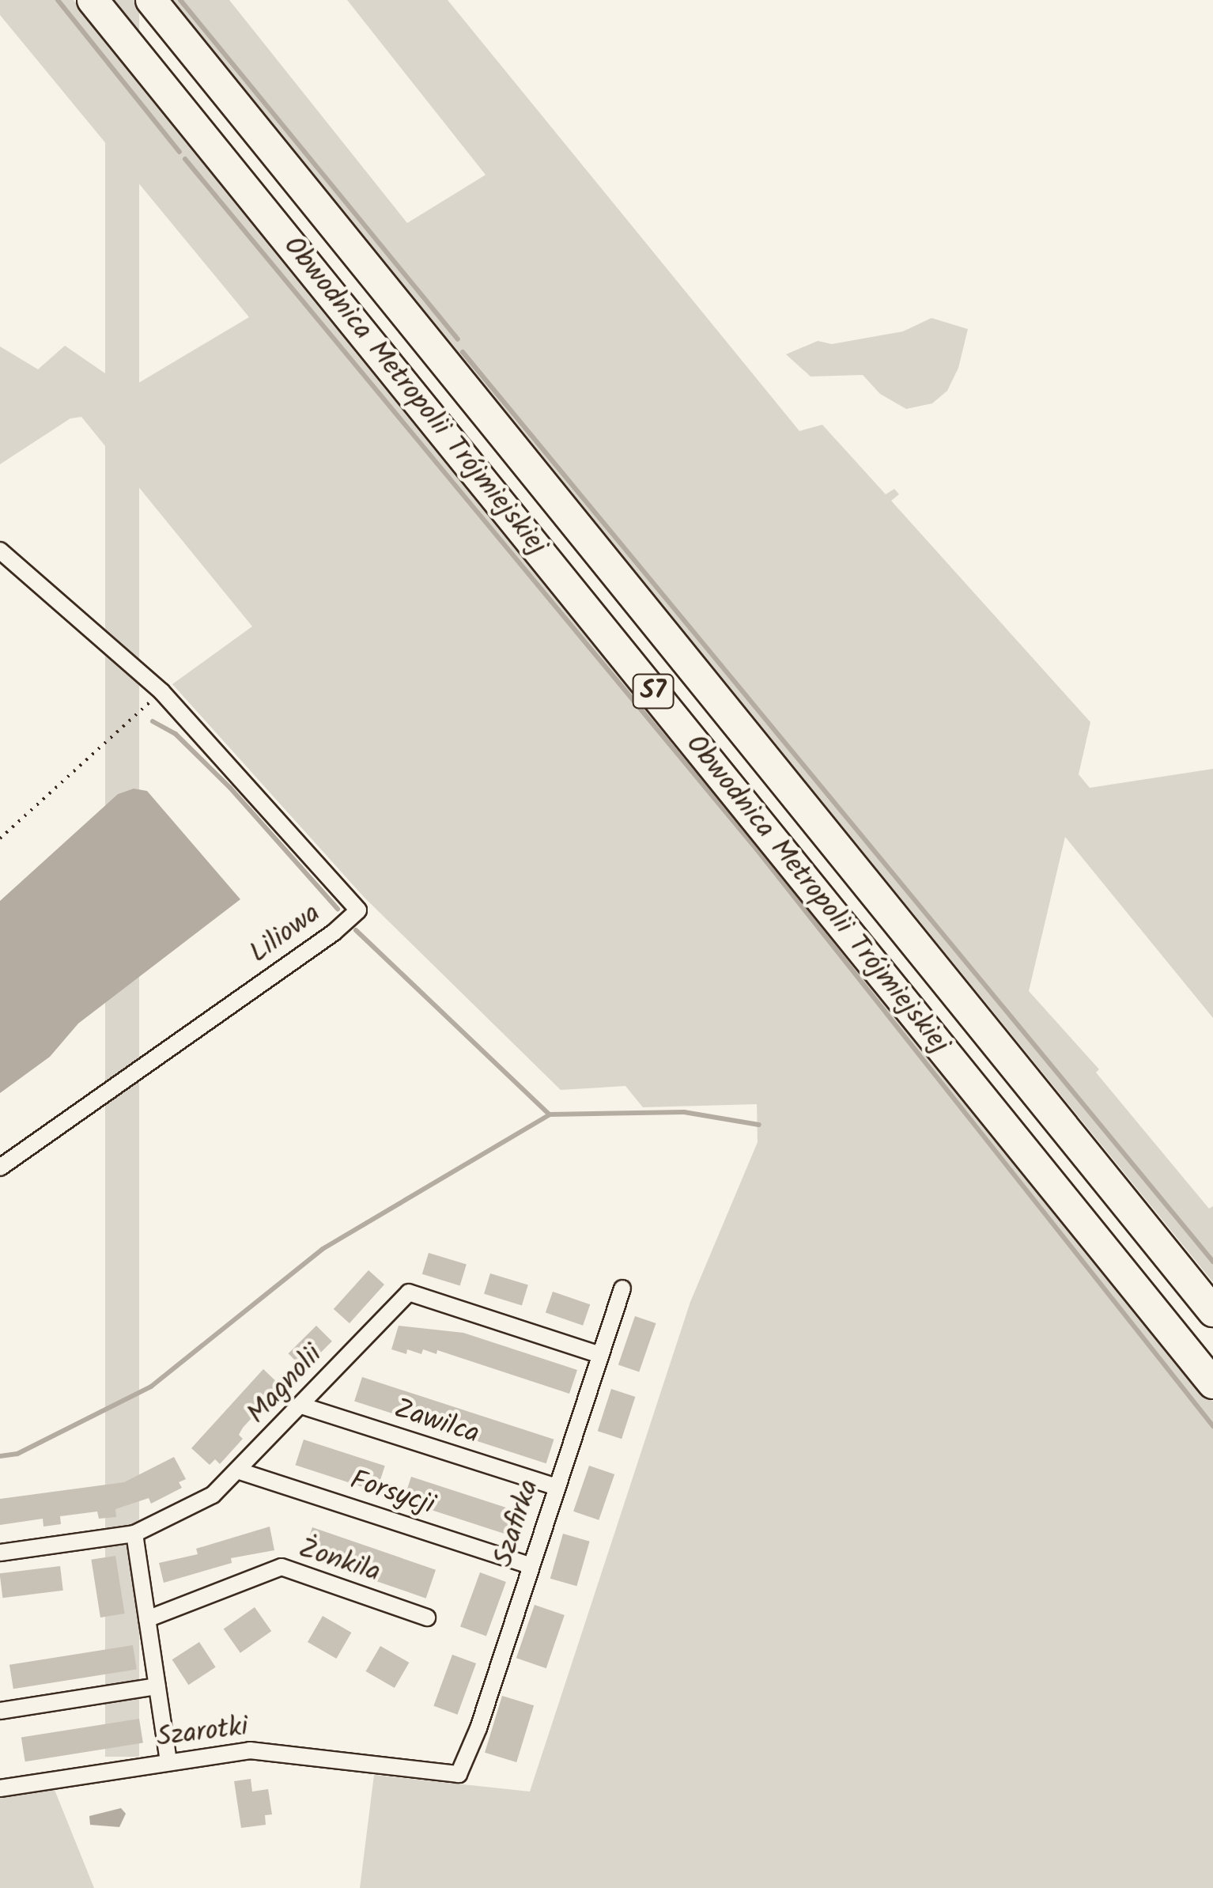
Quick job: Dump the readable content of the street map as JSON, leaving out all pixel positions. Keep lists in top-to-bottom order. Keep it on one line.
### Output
{"streets":{"highway":["Obwodnica Metropolii Trójmiejskiej","S7"],"street":["Liliowa","Magnolii","Zawilca","Forsycji","Szafirka","Żonkila","Szarotki"]},"crossings":[["Magnolii","Zawilca"],["Magnolii","Forsycji"],["Magnolii","Szafirka"],["Zawilca","Szafirka"],["Forsycji","Szafirka"],["Szafirka","Szarotki"]]}
